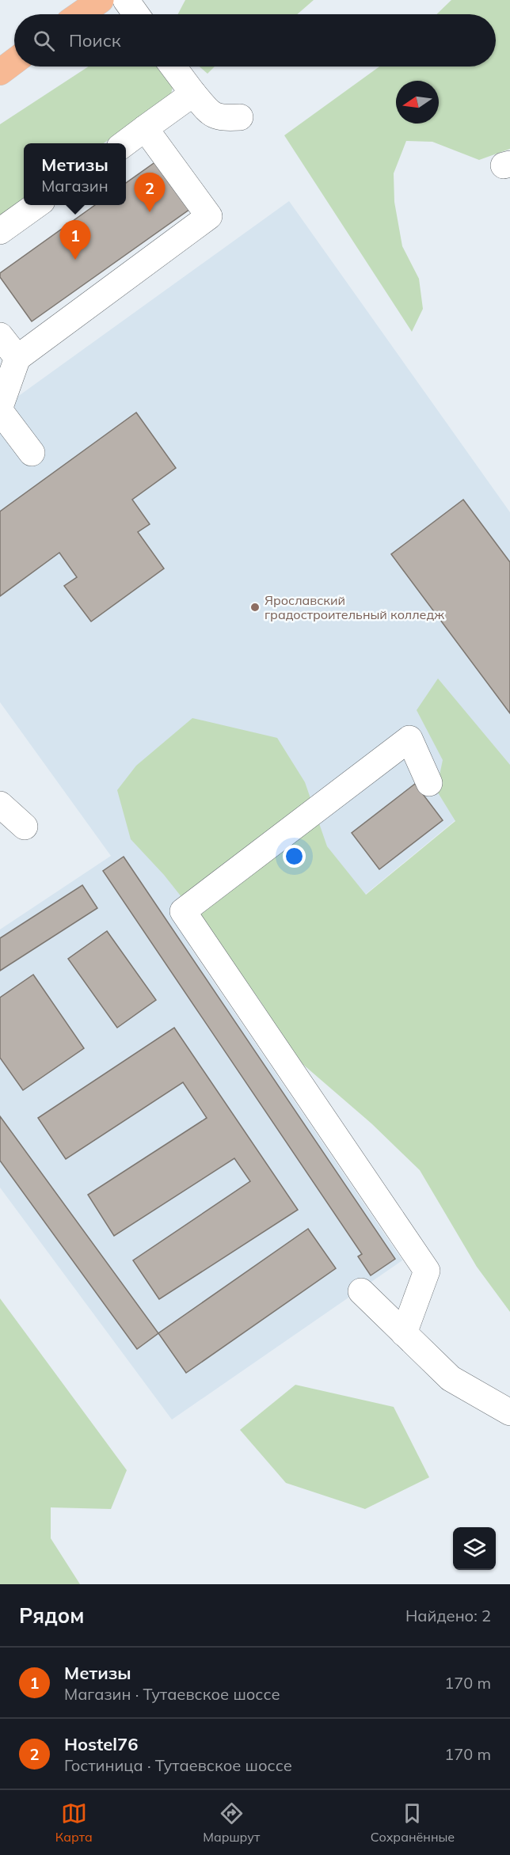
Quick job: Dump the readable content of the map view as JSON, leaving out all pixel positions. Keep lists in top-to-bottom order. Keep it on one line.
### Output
{"places":["Ярославский градостроительный колледж"],"north":"left","page":{"search":"Поиск","popup":["Метизы","Магазин"],"pins":["2","1"],"heading":["Рядом","Найдено: 2"],"list":[{"mark":"1","name":"Метизы","note":"Магазин · Тутаевское шоссе","value":"170 m"},{"mark":"2","name":"Hostel76","note":"Гостиница · Тутаевское шоссе","value":"170 m"}],"nav":["Карта","Маршрут","Сохранённые"]}}
